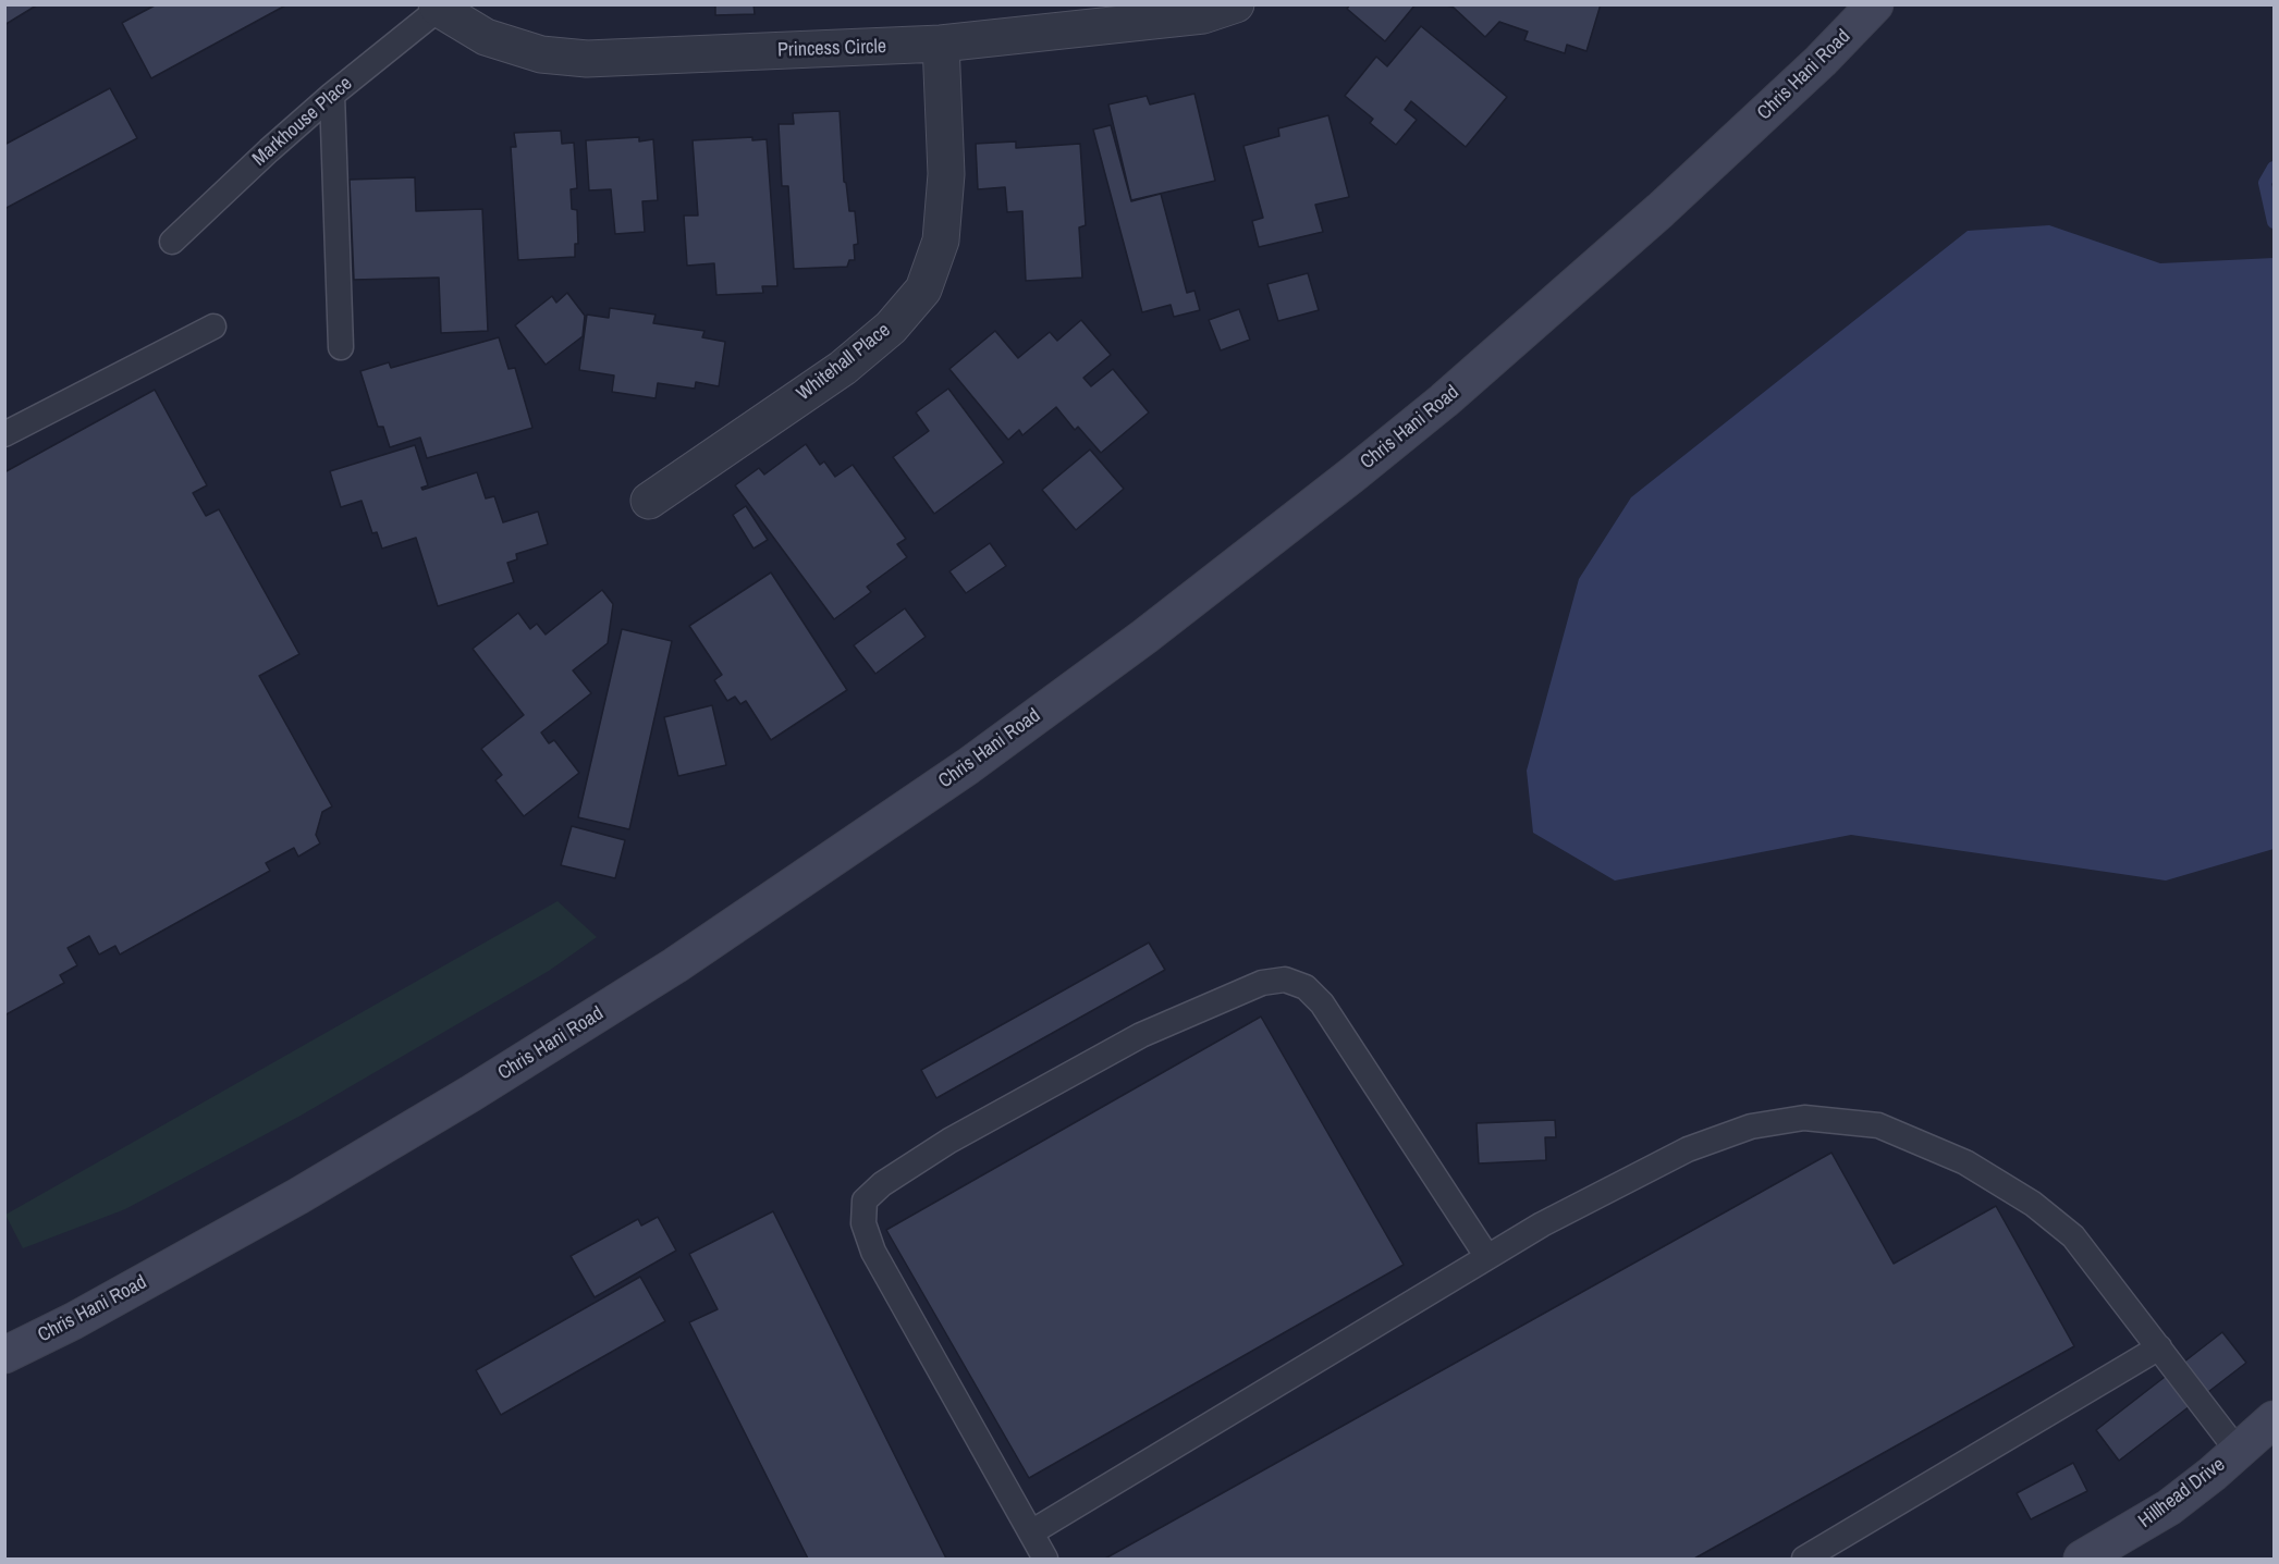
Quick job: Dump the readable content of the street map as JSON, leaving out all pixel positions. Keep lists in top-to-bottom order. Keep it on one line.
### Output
{"streets":{"main road":["Chris Hani Road","Hillhead Drive"],"street":["Princess Circle","Whitehall Place"],"lane":["Markhouse Place"]},"crossings":[["Princess Circle","Markhouse Place"],["Princess Circle","Whitehall Place"]]}
